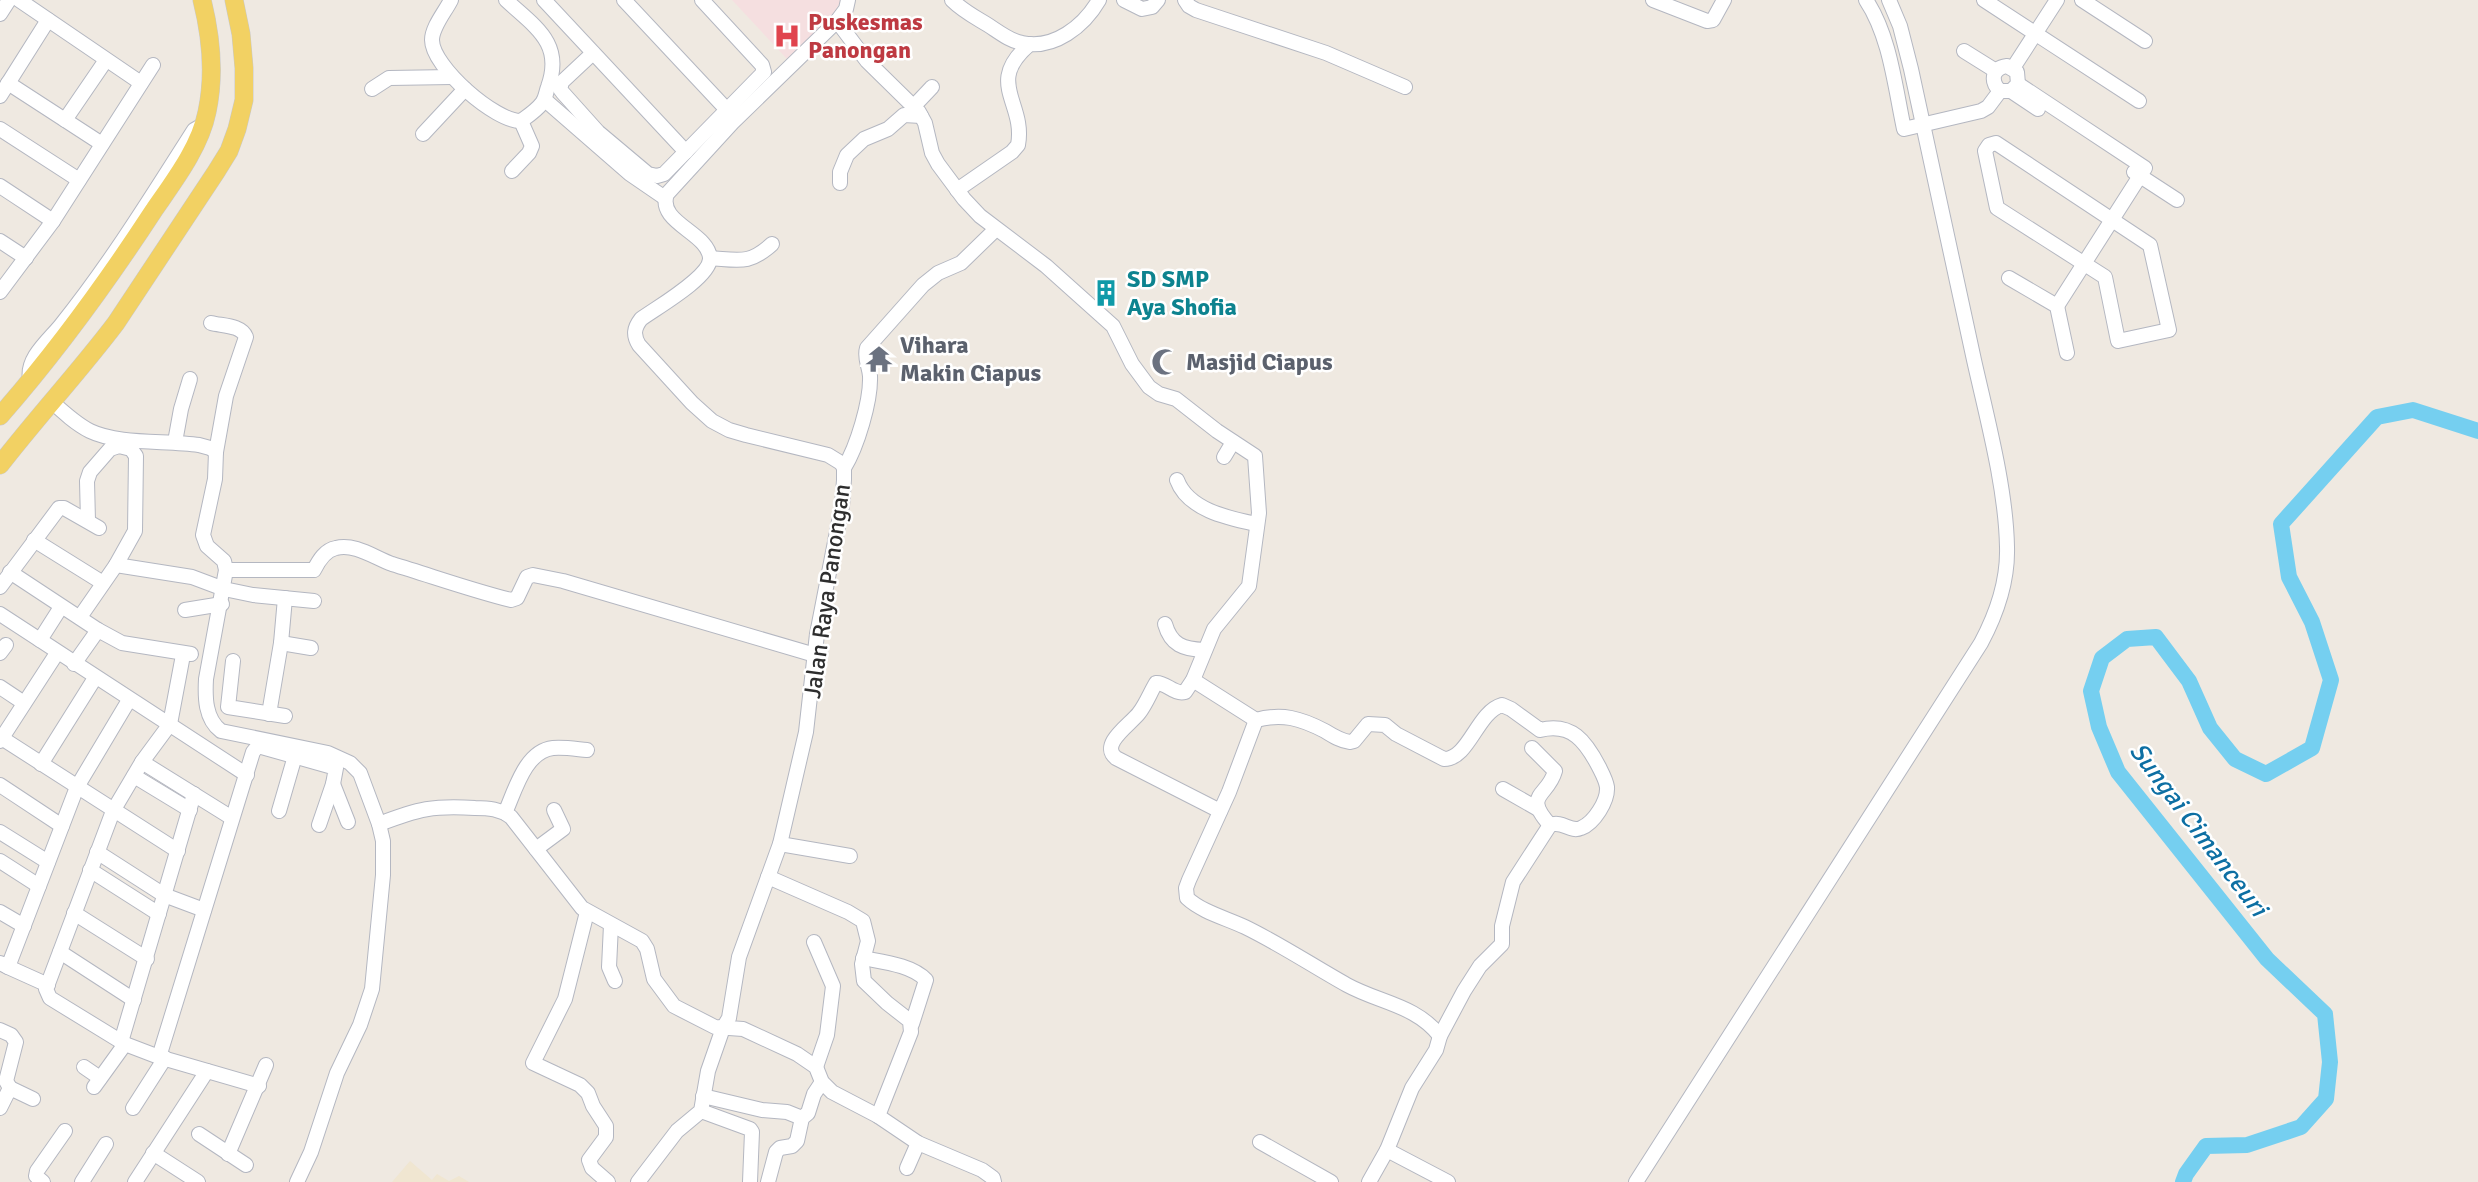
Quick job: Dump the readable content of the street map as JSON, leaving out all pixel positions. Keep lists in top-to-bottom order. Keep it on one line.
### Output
{"streets":{"street":["Jalan Raya Panongan"]},"water":["Sungai Cimanceuri"],"places":{"hospital":["Puskesmas Panongan"],"building":["SD SMP Aya Shofia"],"temple":["Vihara Makin Ciapus"],"mosque":["Masjid Ciapus"]}}
